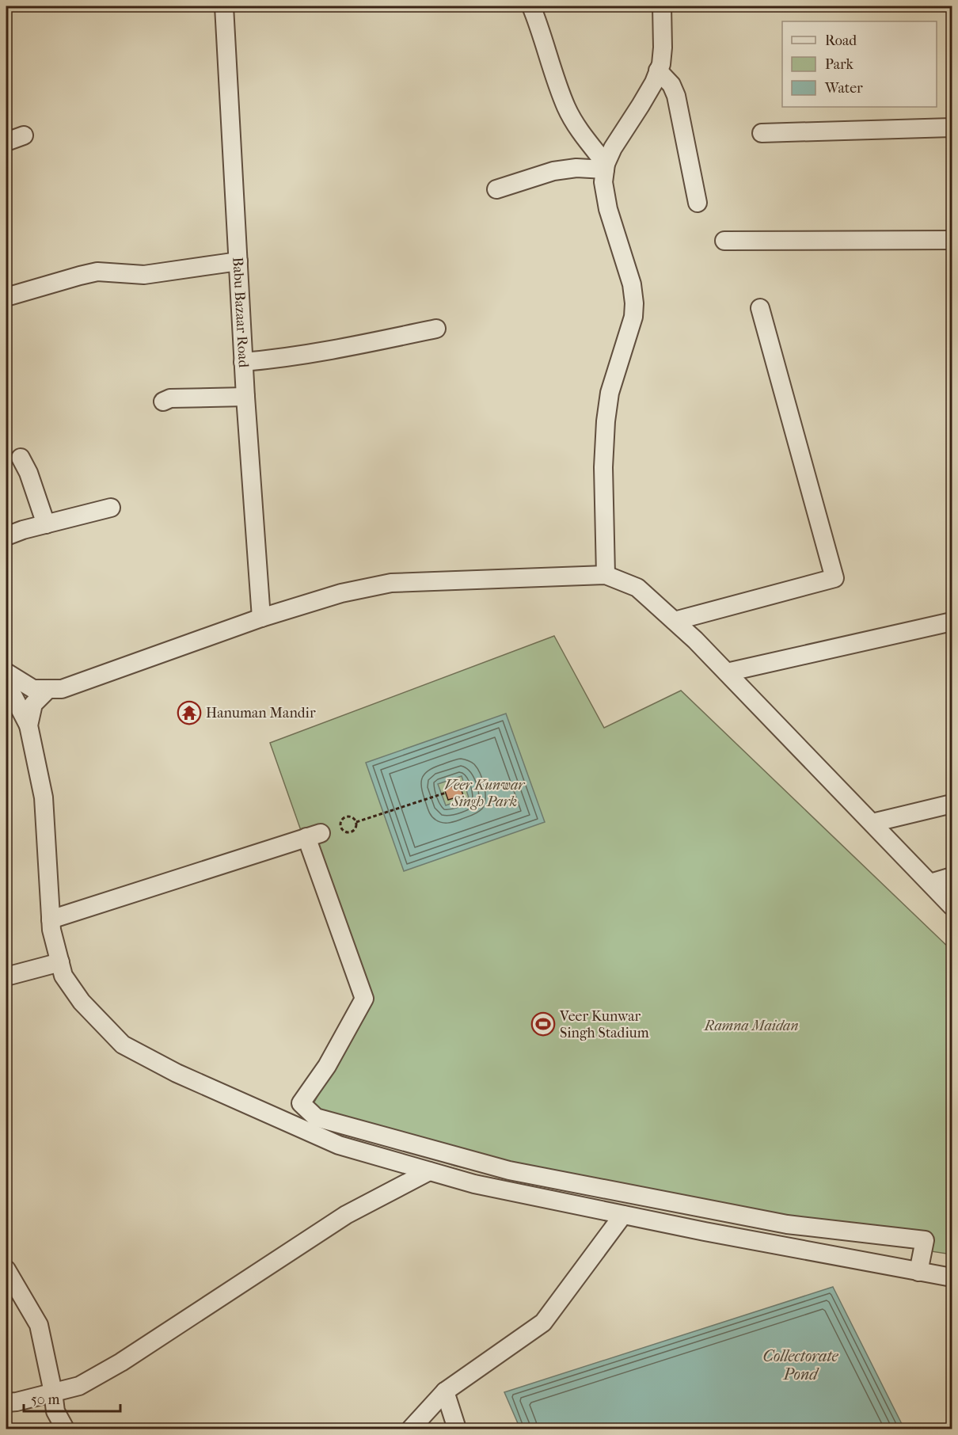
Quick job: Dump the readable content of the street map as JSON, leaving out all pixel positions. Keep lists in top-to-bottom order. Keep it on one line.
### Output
{"streets":{"street":["Babu Bazaar Road"]},"water":["Collectorate Pond"],"parks":["Veer Kunwar Singh Park","Ramna Maidan"],"places":{"temple":["Hanuman Mandir"],"sports":["Veer Kunwar Singh Stadium"]},"legend":["Road","Park","Water"],"scale_bar":"50 m"}
